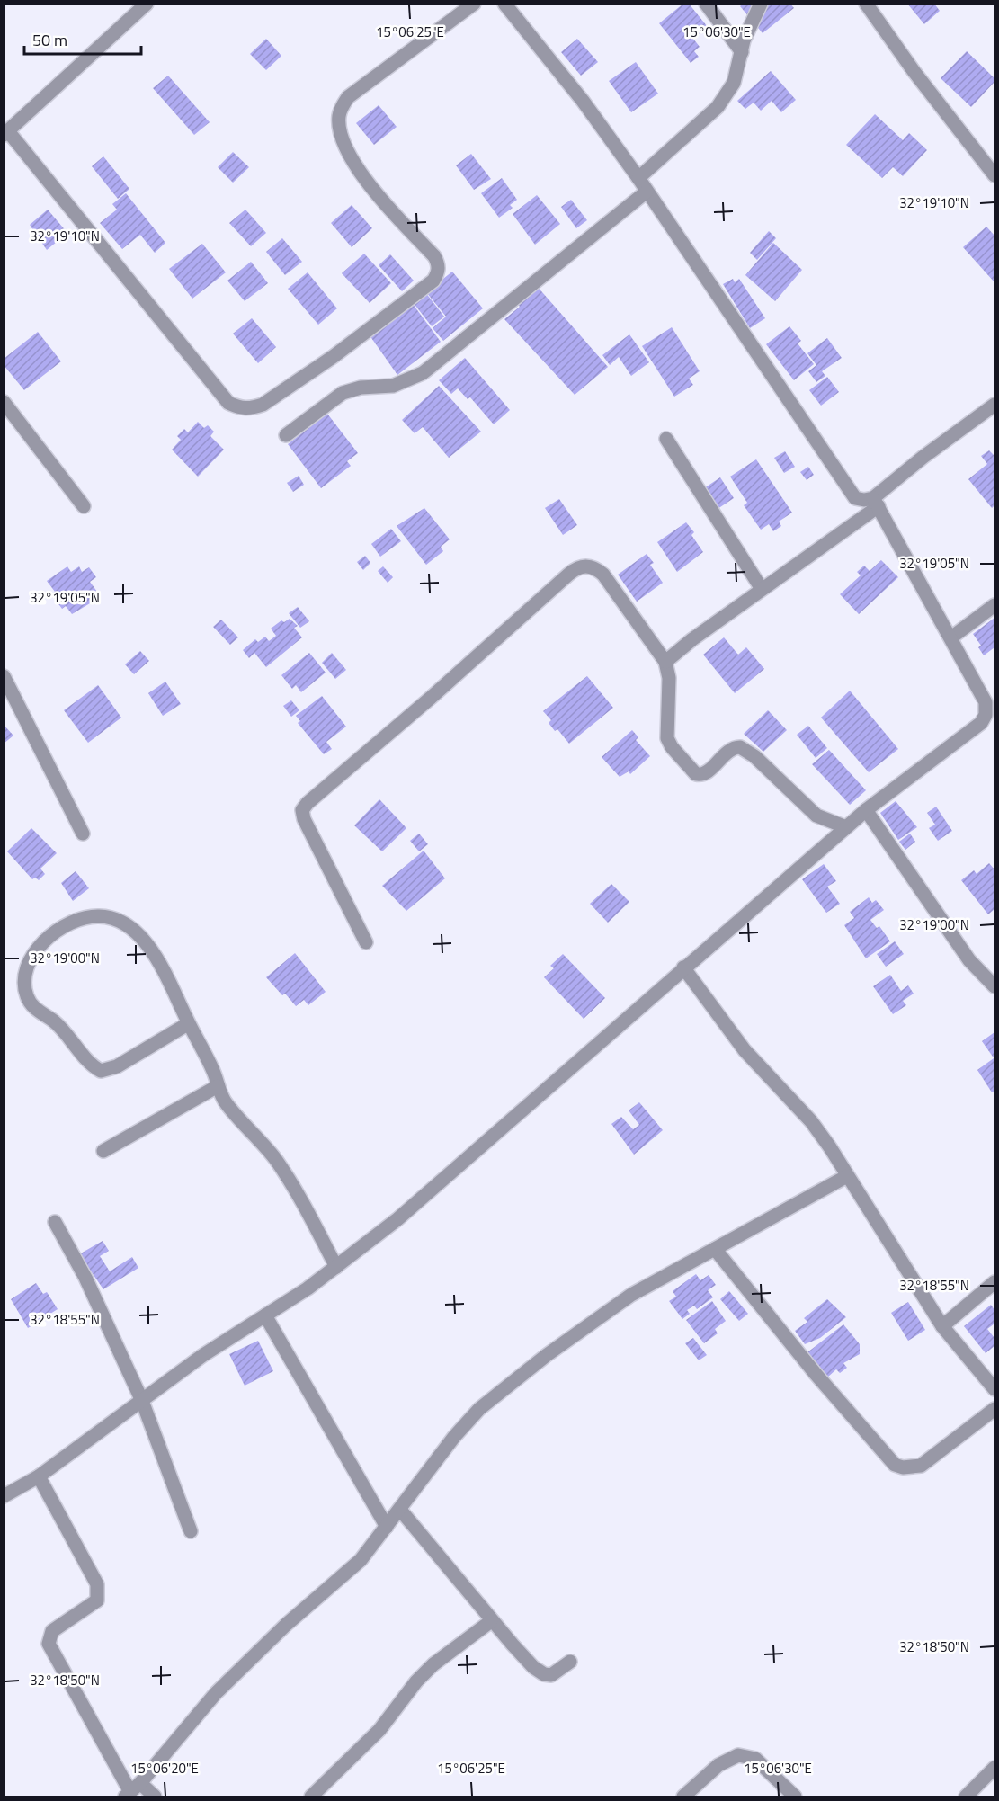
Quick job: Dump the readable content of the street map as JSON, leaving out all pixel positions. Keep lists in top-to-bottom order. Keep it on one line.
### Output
{"scale_bar":"50 m","coordinates":["15°06'25\"E","15°06'30\"E","32°19'10\"N","32°19'05\"N","32°19'00\"N","32°18'55\"N","32°18'50\"N","15°06'20\"E"]}
